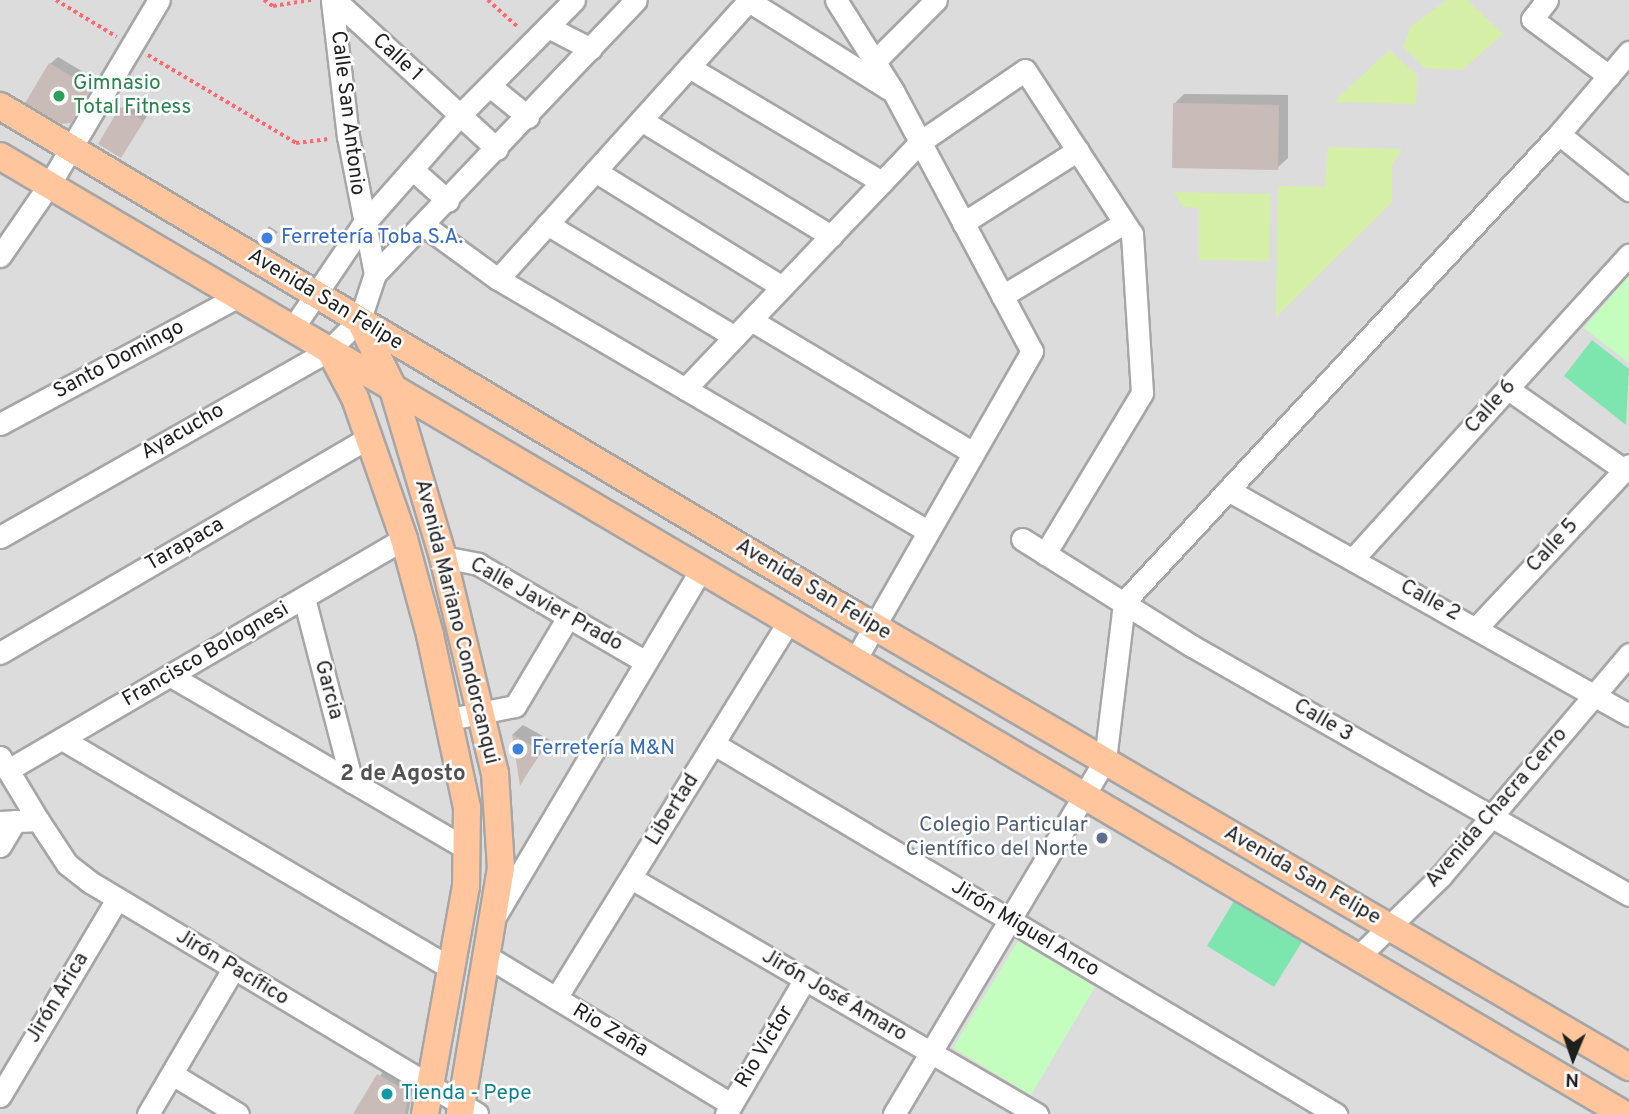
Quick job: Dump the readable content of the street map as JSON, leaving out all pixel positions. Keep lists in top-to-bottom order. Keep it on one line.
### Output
{"streets":{"main road":["Avenida San Felipe","Avenida Mariano Condorcanqui"],"street":["Calle 1","Calle San Antonio","Santo Domingo","Calle 6","Ayacucho","Tarapaca","Calle 5","Calle 2","Calle Javier Prado","Francisco Bolognesi","Garcia","Calle 3","Avenida Chacra Cerro","Libertad","Jirón Miguel Anco","Jirón Pacífico","Jirón José Amaro","Jirón Arica","Rio Zaña","Rio Victor"]},"crossings":[["Calle 1","Calle San Antonio"],["Avenida San Felipe","Santo Domingo"],["Avenida San Felipe","Ayacucho"],["Avenida San Felipe","Avenida Mariano Condorcanqui"],["Avenida San Felipe","Avenida Chacra Cerro"],["Avenida San Felipe","Libertad"],["Calle 6","Calle 2"],["Ayacucho","Avenida Mariano Condorcanqui"],["Tarapaca","Avenida Mariano Condorcanqui"],["Calle 5","Calle 2"],["Calle 2","Avenida Chacra Cerro"],["Calle Javier Prado","Avenida Mariano Condorcanqui"],["Avenida Mariano Condorcanqui","Francisco Bolognesi"],["Avenida Mariano Condorcanqui","Jirón Pacífico"],["Avenida Mariano Condorcanqui","Rio Zaña"],["Francisco Bolognesi","Garcia"],["Francisco Bolognesi","Jirón Pacífico"],["Calle 3","Avenida Chacra Cerro"],["Libertad","Jirón Miguel Anco"],["Libertad","Jirón José Amaro"],["Libertad","Rio Zaña"],["Jirón Pacífico","Jirón Arica"],["Jirón José Amaro","Rio Victor"],["Rio Zaña","Rio Victor"]],"districts":["2 de Agosto"],"places":["Gimnasio Total Fitness","Ferretería Toba S.A.","Ferretería M&N","Colegio Particular Científico del Norte","Tienda - Pepe"],"north":"bottom"}
